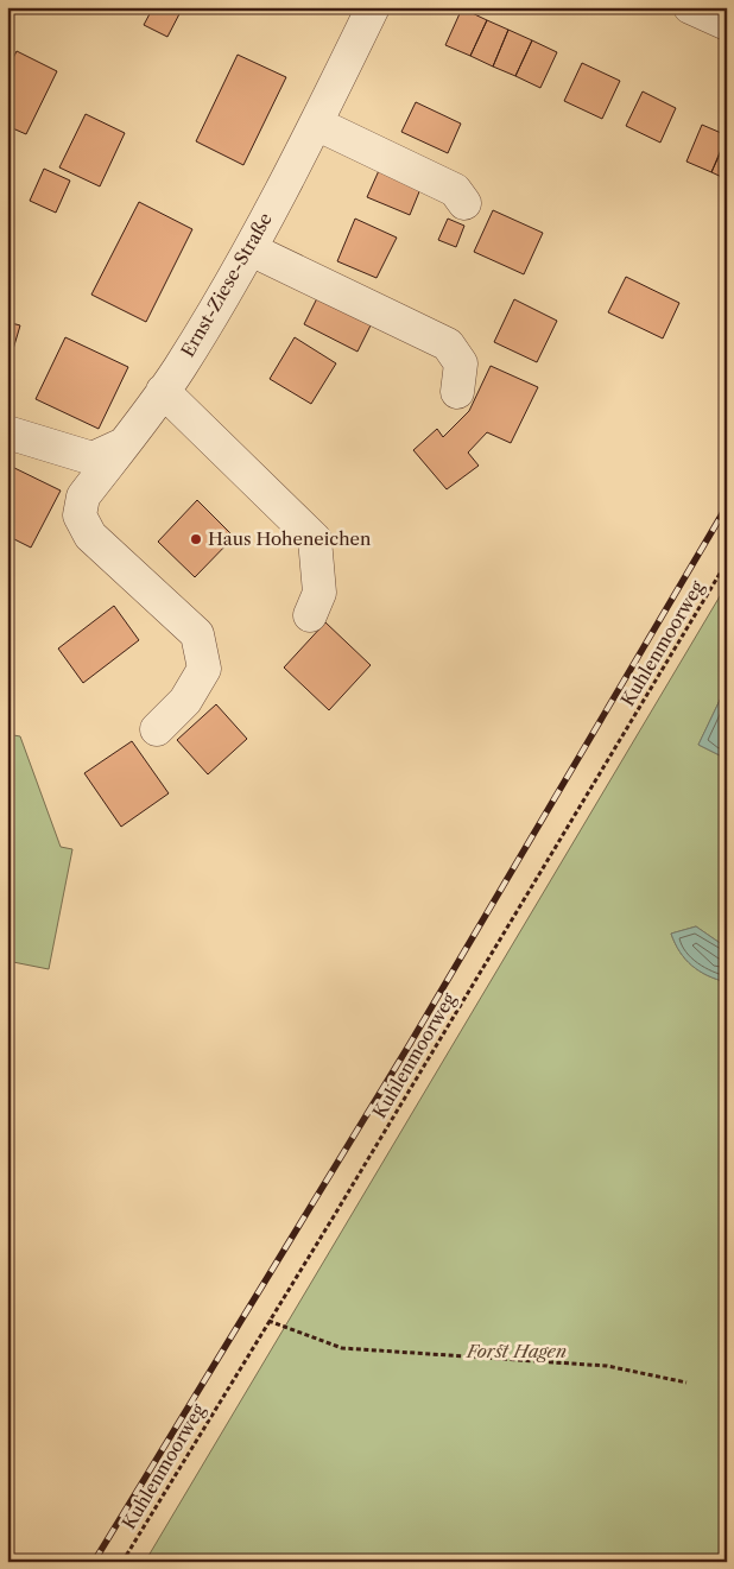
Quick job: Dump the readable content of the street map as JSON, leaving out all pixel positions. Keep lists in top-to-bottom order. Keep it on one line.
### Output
{"streets":{"street":["Ernst-Ziese-Straße"],"path":["Kuhlenmoorweg"]},"parks":["Forst Hagen"],"places":["Haus Hoheneichen"]}
